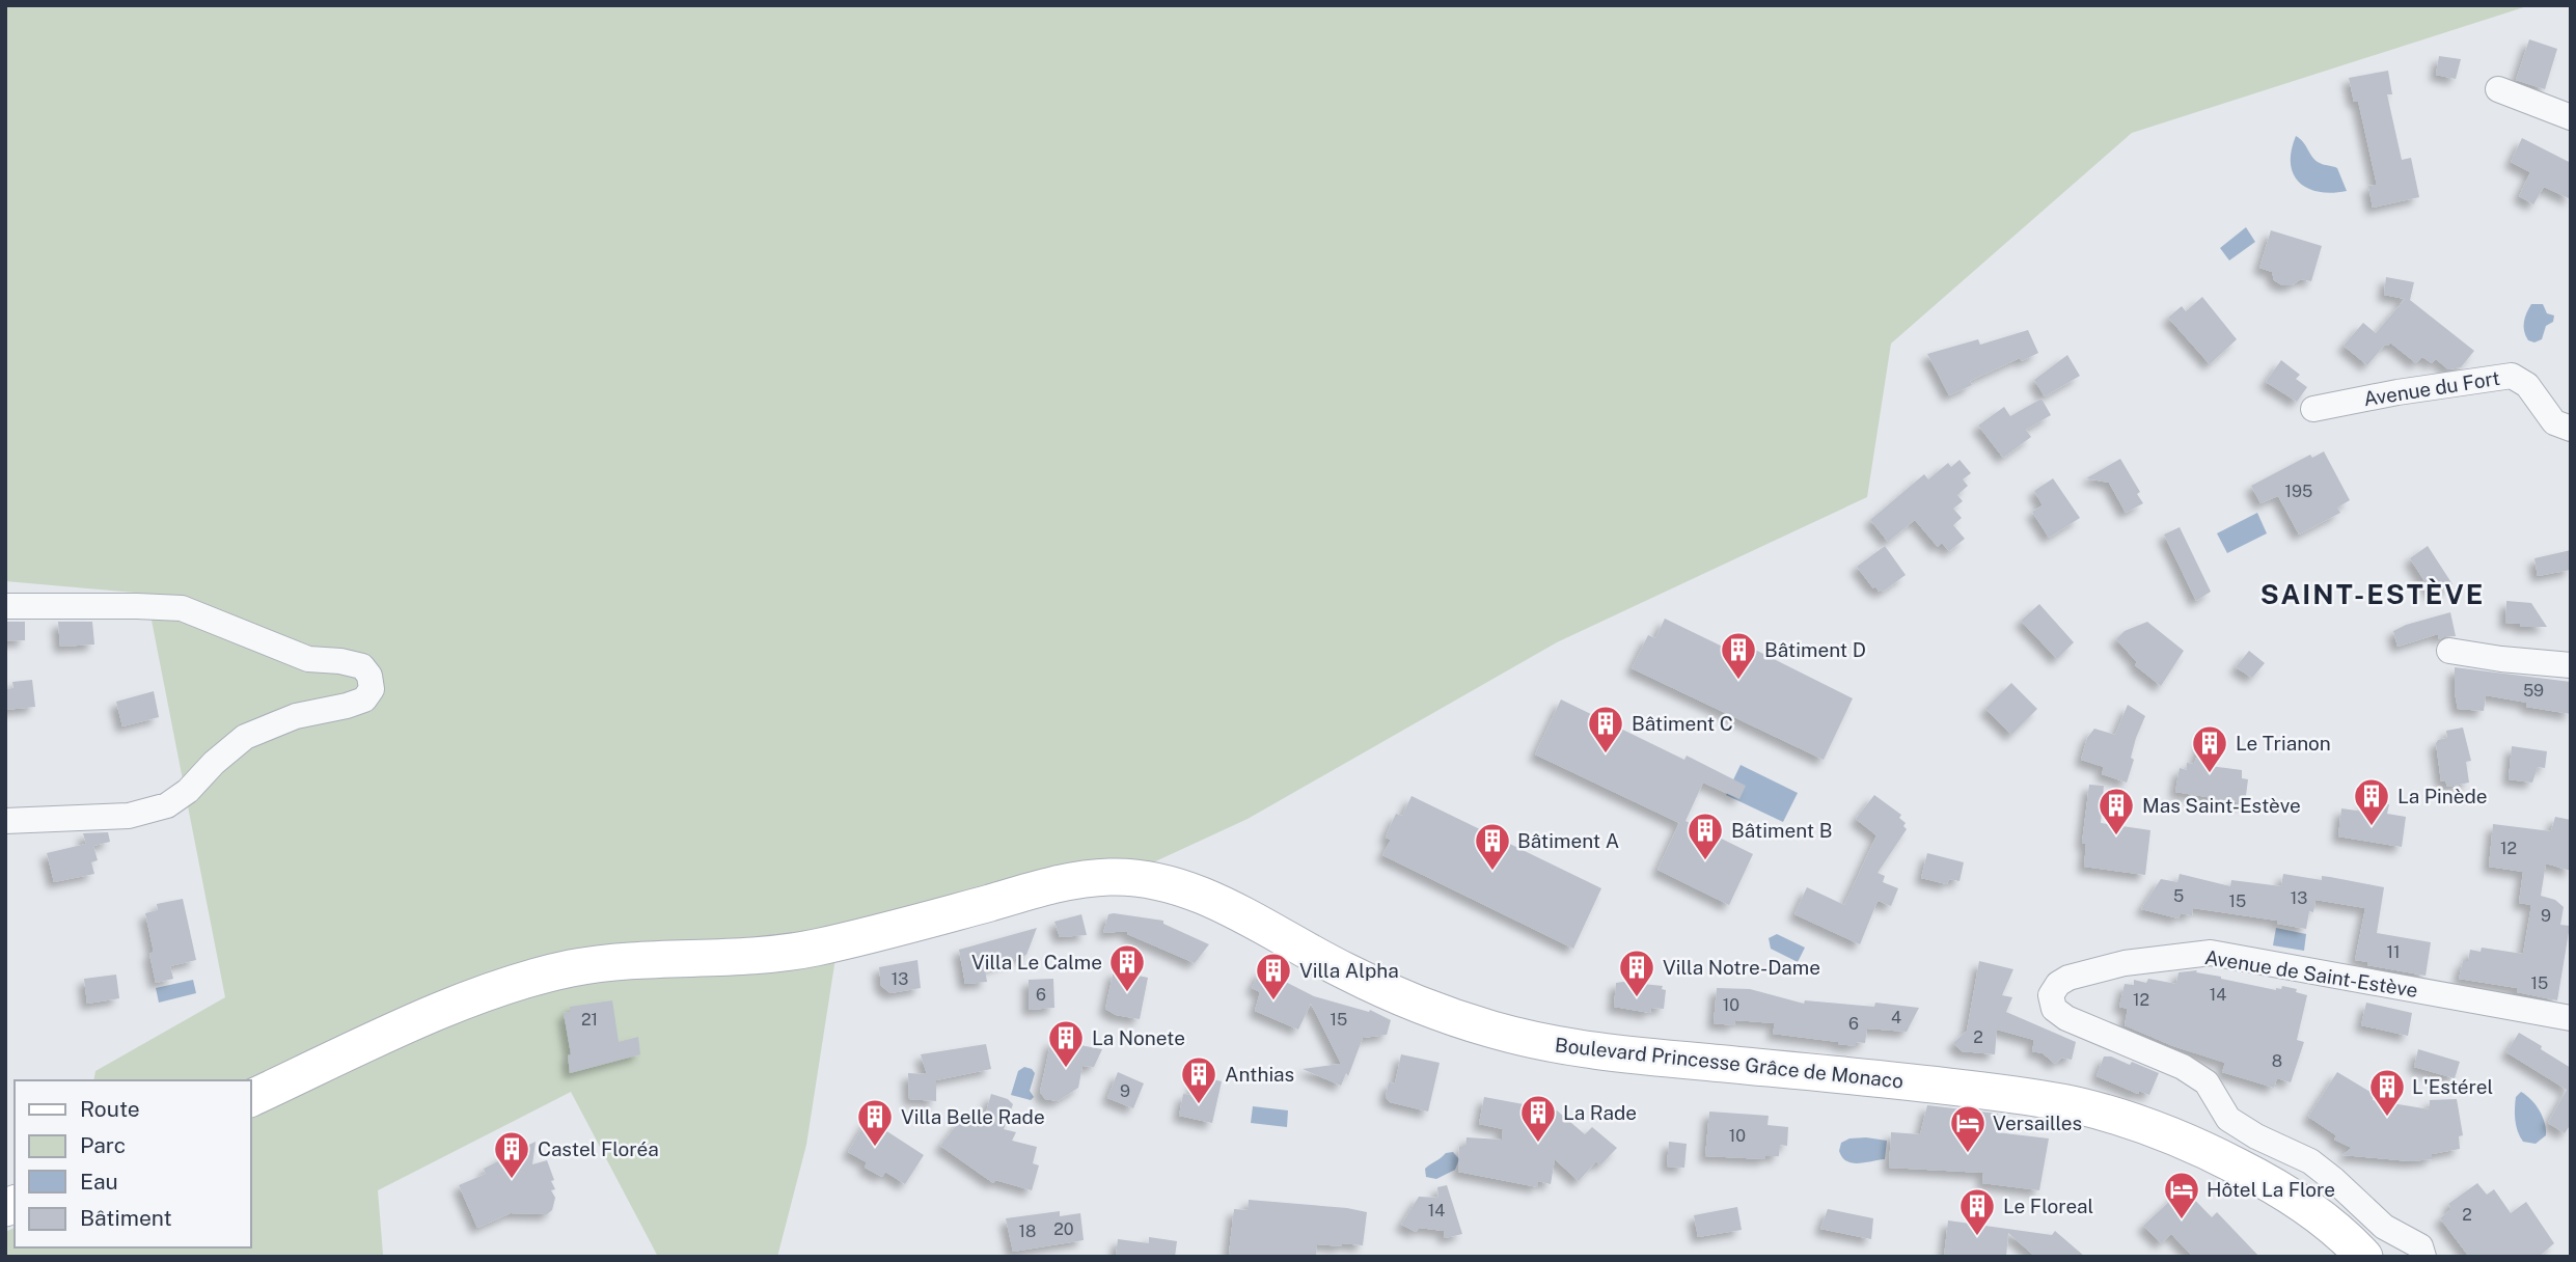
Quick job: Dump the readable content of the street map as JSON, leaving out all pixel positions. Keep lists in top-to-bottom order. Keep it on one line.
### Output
{"streets":{"main road":["Boulevard Princesse Grâce de Monaco"],"street":["Avenue du Fort","Avenue de Saint-Estève"]},"districts":["SAINT-ESTÈVE"],"places":{"building":["Bâtiment D","Bâtiment C","Le Trianon","La Pinède","Mas Saint-Estève","Bâtiment B","Bâtiment A","Villa Le Calme","Villa Notre-Dame","Villa Alpha","La Nonete","Anthias","L'Estérel","La Rade","Villa Belle Rade","Castel Floréa","Le Floreal"],"hotel":["Versailles","Hôtel La Flore"]},"house_numbers":["195","59","12","5","13","15","9","11","13","15","6","14","12","10","4","21","15","6","2","8","9","10","14","2","20","18"],"legend":["Route","Parc","Eau","Bâtiment"]}
